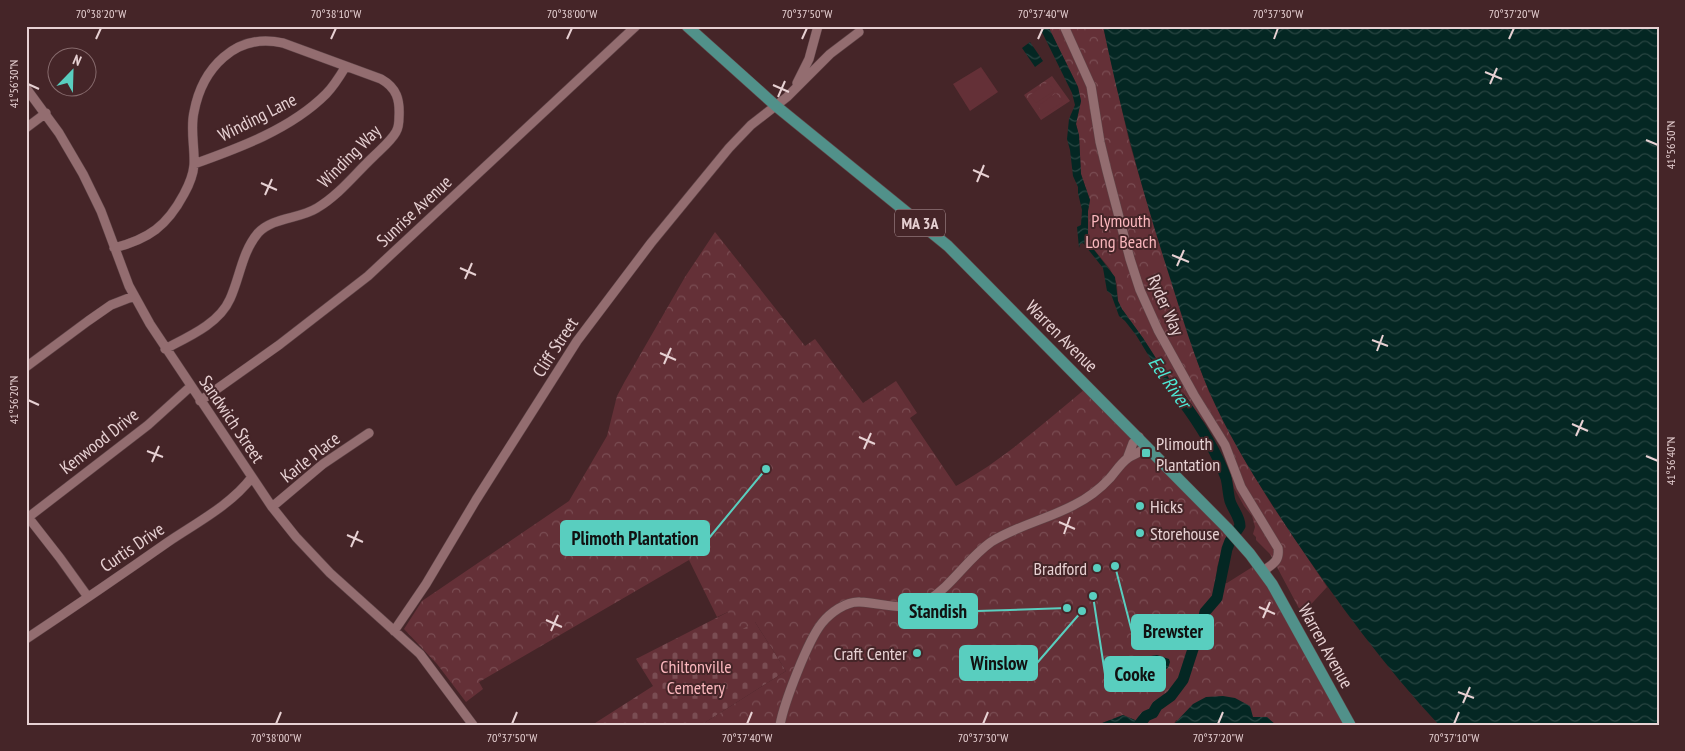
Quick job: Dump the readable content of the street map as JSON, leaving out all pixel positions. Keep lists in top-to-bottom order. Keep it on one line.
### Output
{"streets":{"main road":["MA 3A","Warren Avenue"],"street":["Winding Lane","Winding Way","Sunrise Avenue","Ryder Way","Cliff Street","Sandwich Street","Kenwood Drive","Karle Place","Curtis Drive"]},"crossings":[["Winding Lane","Winding Way"],["Winding Way","Sandwich Street"],["Sunrise Avenue","Sandwich Street"],["Ryder Way","Warren Avenue"],["Warren Avenue","Cliff Street"],["Cliff Street","Sandwich Street"],["Sandwich Street","Kenwood Drive"],["Sandwich Street","Karle Place"],["Sandwich Street","Curtis Drive"]],"water":["Eel River"],"parks":["Plymouth Long Beach","Chiltonville Cemetery"],"places":{"transit":["Plimouth Plantation"],"other":["Plimoth Plantation","Hicks","Storehouse","Brewster","Bradford","Cooke","Standish","Winslow","Craft Center"]},"north":"top right","coordinates":["70°38'20\"W","70°38'10\"W","70°38'00\"W","70°37'50\"W","70°37'40\"W","70°37'30\"W","70°37'20\"W","41°56'30\"N","41°56'50\"N","41°56'20\"N","41°56'40\"N","70°37'10\"W"]}
